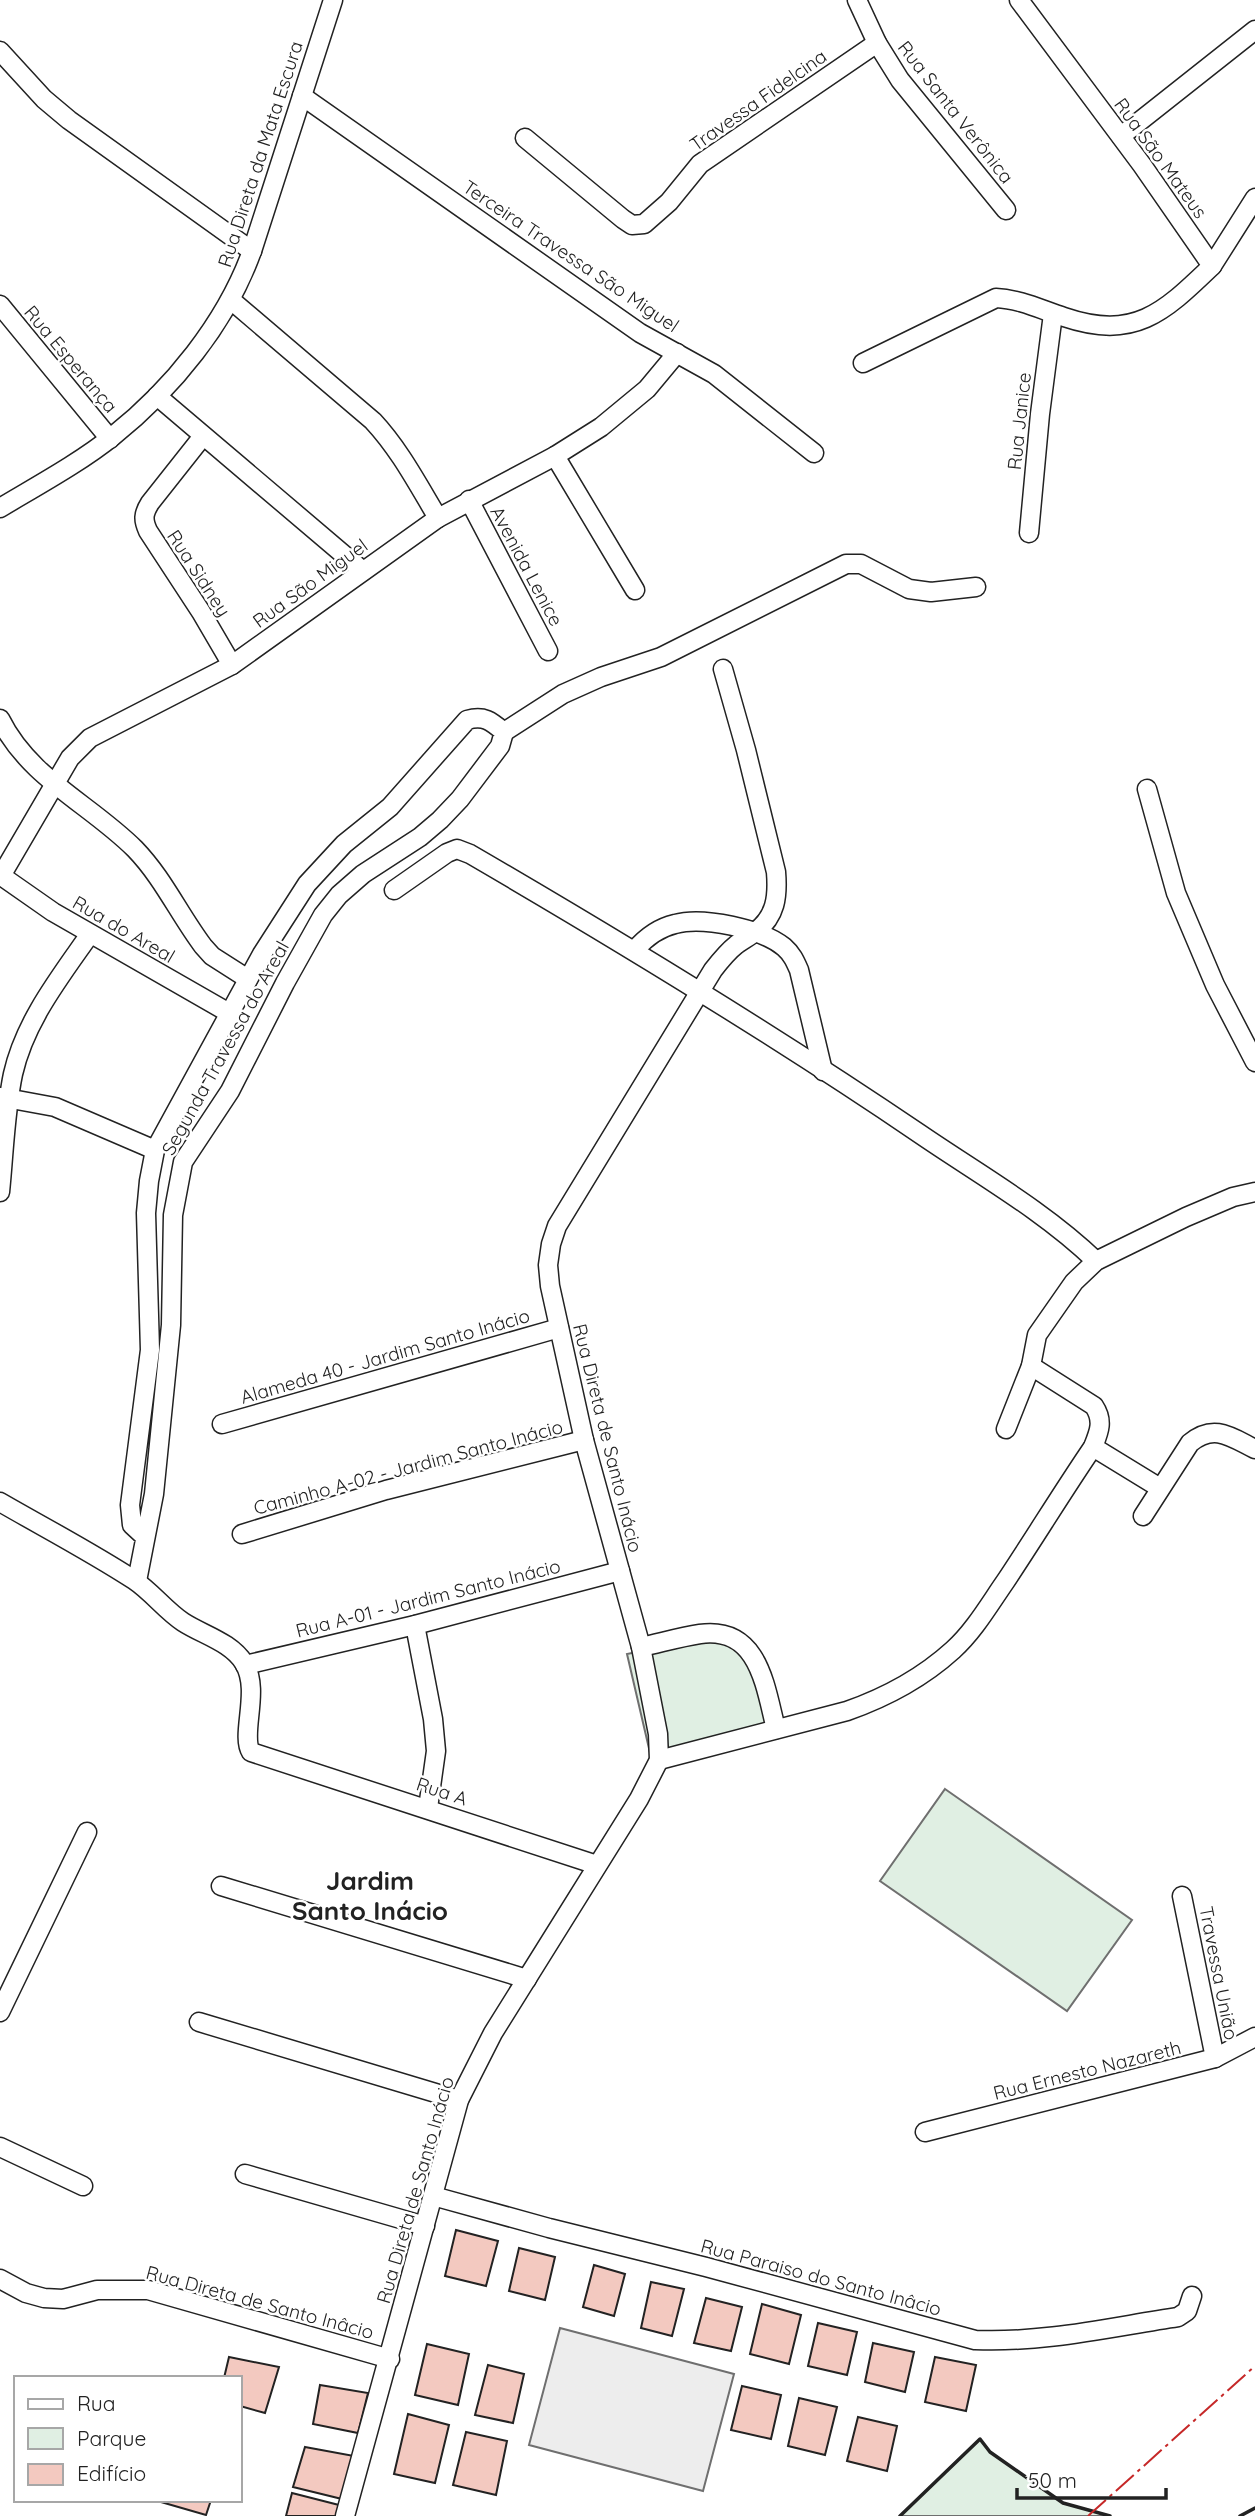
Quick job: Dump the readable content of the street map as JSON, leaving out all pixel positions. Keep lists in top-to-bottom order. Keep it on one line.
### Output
{"streets":{"street":["Travessa Fidelcina","Rua Santa Verônica","Rua Direta da Mata Escura","Rua São Mateus","Terceira Travessa São Miguel","Rua Esperança","Rua Janice","Avenida Lenice","Rua Sidney","Rua São Miguel","Rua do Areal","Segunda Travessa do Areal","Alameda 40 - Jardim Santo Inácio","Rua Direta de Santo Inácio","Caminho A-02 - Jardim Santo Inácio","Rua A-01 - Jardim Santo Inácio","Rua A","Travessa União","Rua Ernesto Nazareth","Rua Paraiso do Santo Inâcio","Rua Direta de Santo Inâcio"]},"crossings":[["Travessa Fidelcina","Rua Santa Verônica"],["Rua Direta da Mata Escura","Terceira Travessa São Miguel"],["Rua Direta da Mata Escura","Rua Esperança"],["Terceira Travessa São Miguel","Rua São Miguel"],["Avenida Lenice","Rua São Miguel"],["Rua Sidney","Rua São Miguel"],["Rua São Miguel","Rua do Areal"],["Rua do Areal","Segunda Travessa do Areal"],["Alameda 40 - Jardim Santo Inácio","Rua Direta de Santo Inácio"],["Rua Direta de Santo Inácio","Caminho A-02 - Jardim Santo Inácio"],["Rua Direta de Santo Inácio","Rua A-01 - Jardim Santo Inácio"],["Rua Direta de Santo Inácio","Rua A"],["Rua Direta de Santo Inácio","Rua Paraiso do Santo Inâcio"],["Rua Direta de Santo Inácio","Rua Direta de Santo Inâcio"],["Rua A-01 - Jardim Santo Inácio","Rua A"],["Travessa União","Rua Ernesto Nazareth"]],"districts":["Jardim Santo Inácio"],"legend":["Rua","Parque","Edifício"],"scale_bar":"50 m"}
